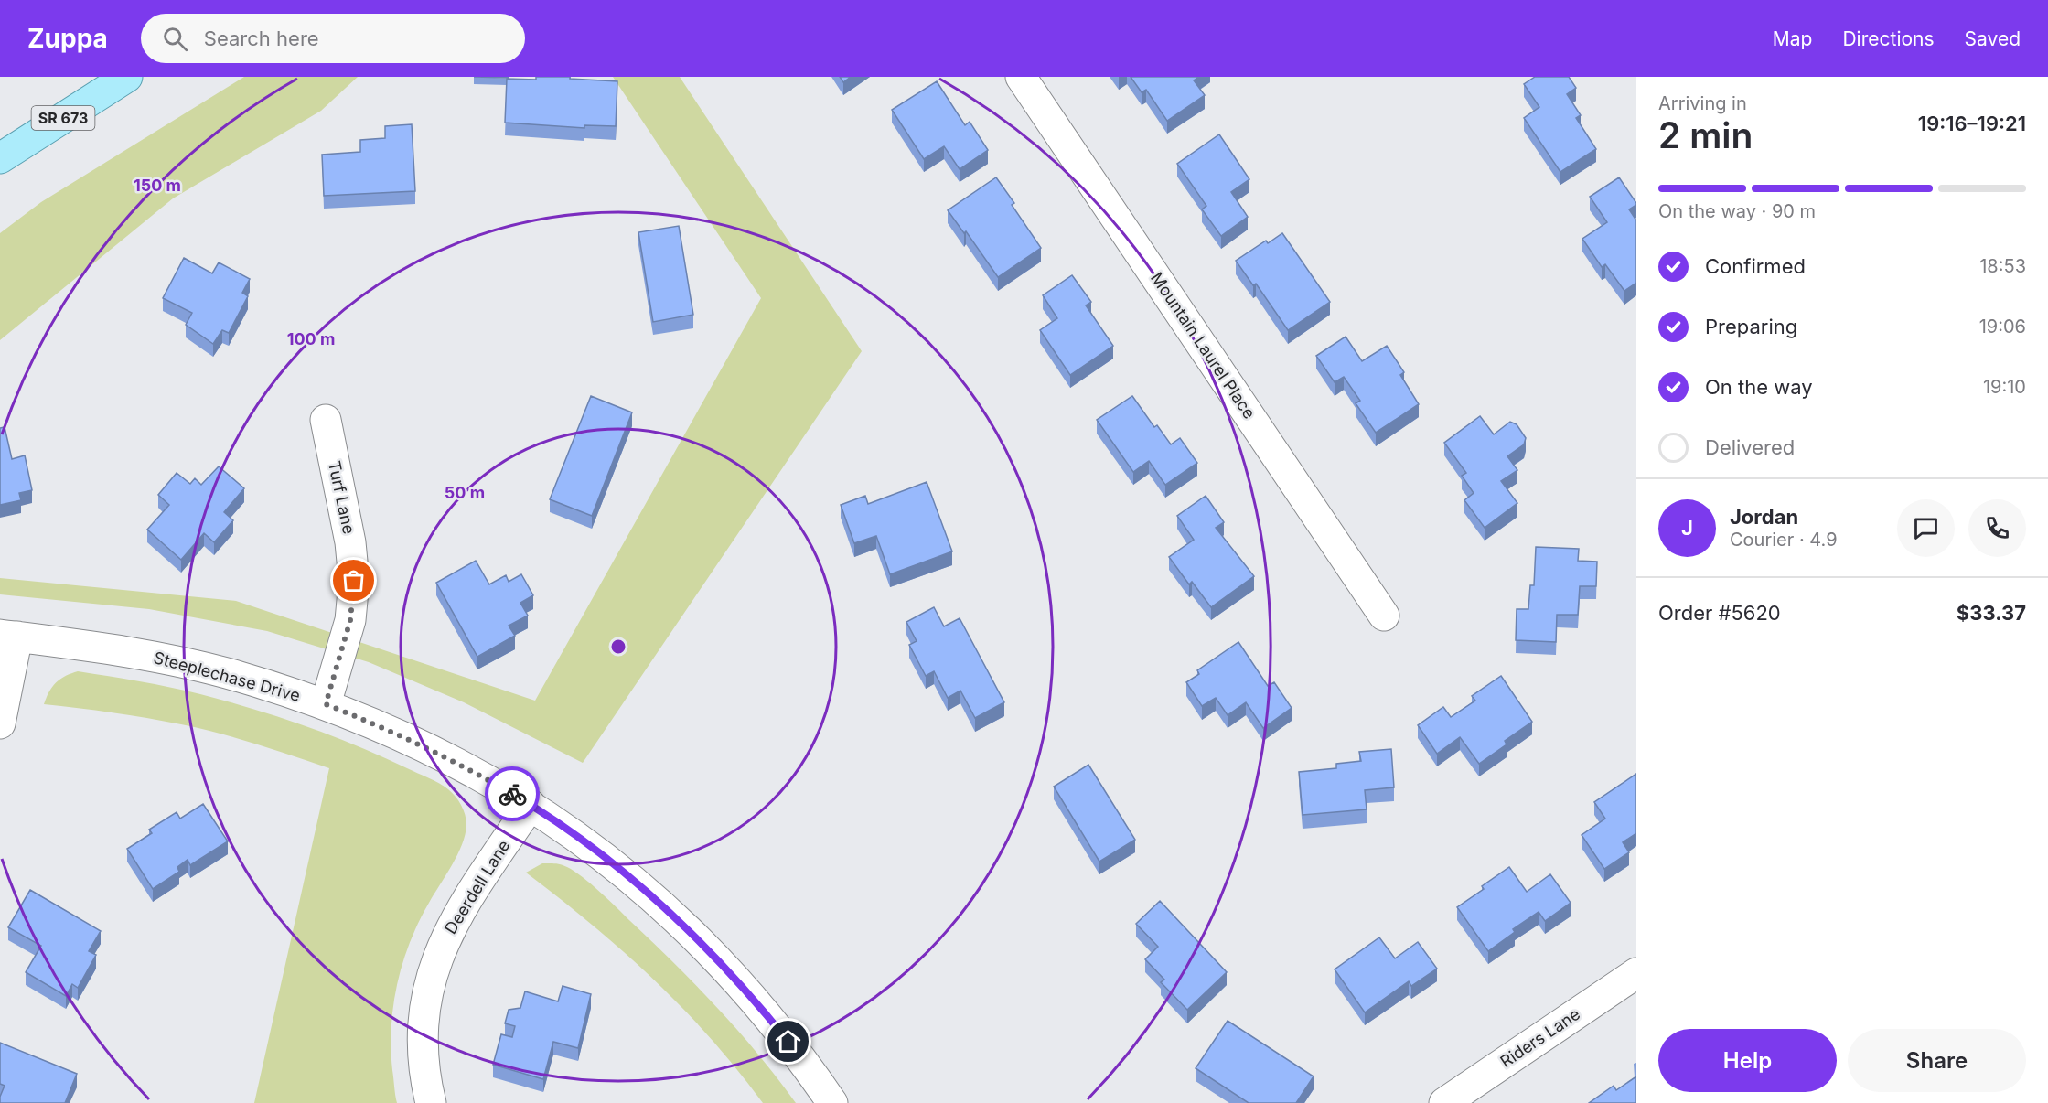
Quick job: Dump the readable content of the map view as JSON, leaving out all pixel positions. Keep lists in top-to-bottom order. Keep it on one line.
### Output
{"streets":{"main road":["SR 673"],"street":["Mountain Laurel Place","Turf Lane","Steeplechase Drive","Deerdell Lane","Riders Lane"]},"crossings":[["Turf Lane","Steeplechase Drive"],["Steeplechase Drive","Deerdell Lane"]],"page":{"header":"Zuppa","search":"Search here","nav":["Map","Directions","Saved"],"heading":["2 min","Arriving in","19:16–19:21"],"panel":["Jordan","Courier · 4.9","Order #5620","$33.37"],"bar":"On the way · 90 m","list":[["Confirmed","18:53"],["Preparing","19:06"],["On the way","19:10"],"Delivered"],"round":"J","buttons":["Help","Share"]},"rings":["150 m","100 m","50 m"]}
